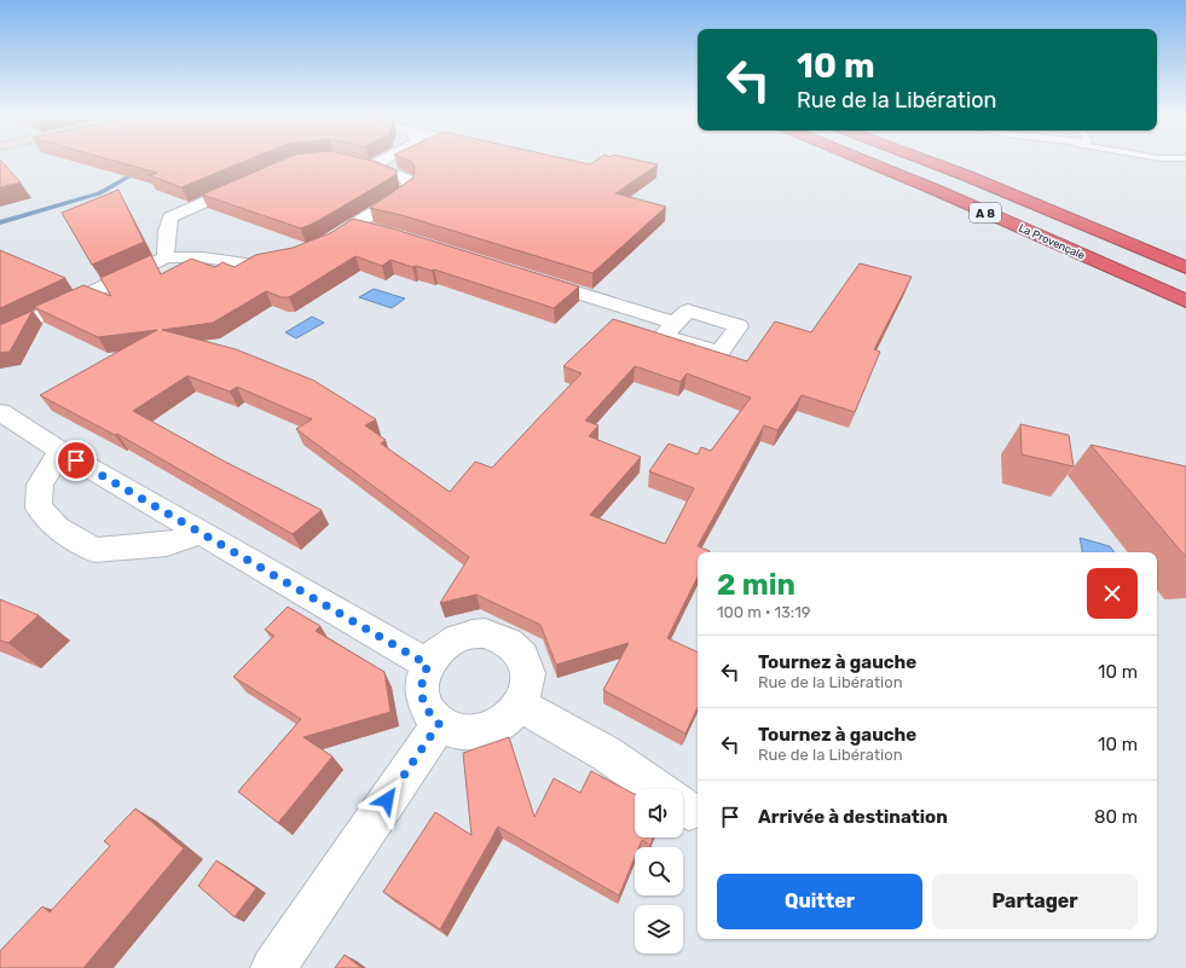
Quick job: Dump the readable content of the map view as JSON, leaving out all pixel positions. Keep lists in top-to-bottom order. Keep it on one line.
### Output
{"streets":{"highway":["A 8","La Provençale"]},"page":{"turn":["10 m","Rue de la Libération"],"heading":["2 min","100 m · 13:19"],"list":[{"name":"Tournez à gauche","note":"Rue de la Libération","value":"10 m"},{"name":"Tournez à gauche","note":"Rue de la Libération","value":"10 m"},{"name":"Arrivée à destination","value":"80 m"}],"buttons":["Quitter","Partager"]}}
